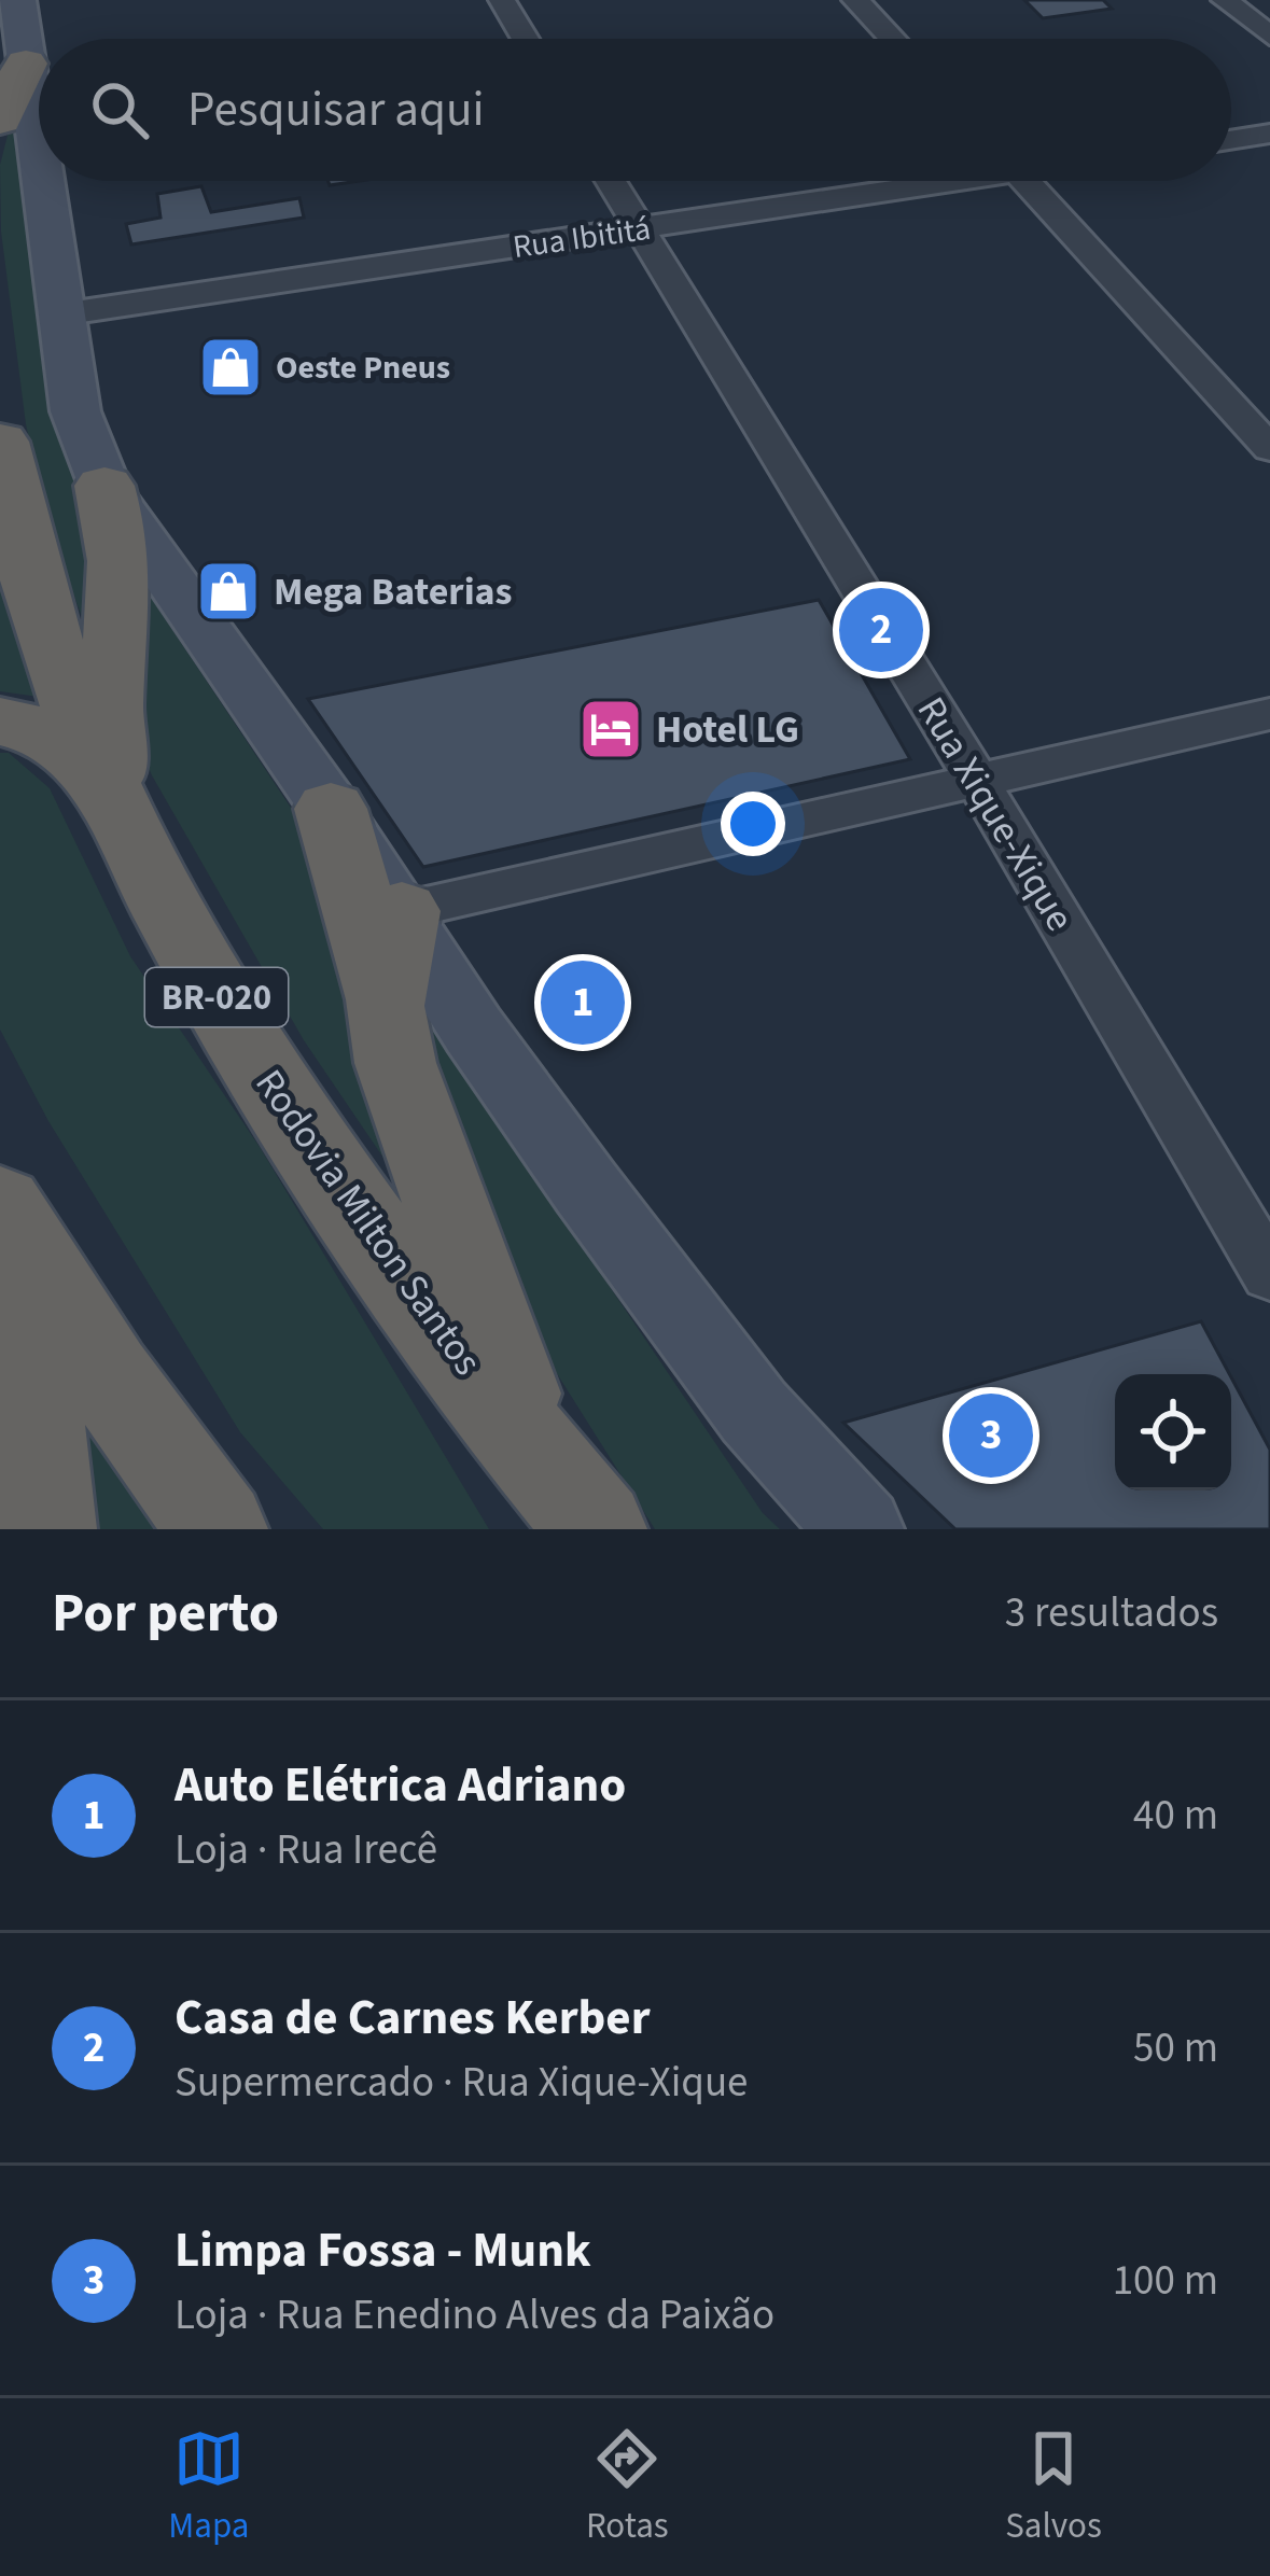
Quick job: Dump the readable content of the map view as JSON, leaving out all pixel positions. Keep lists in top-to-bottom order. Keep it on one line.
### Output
{"streets":{"highway":["BR-020","Rodovia Milton Santos"],"street":["Rua Ibititá","Rua Xique-Xique"]},"crossings":[["Rua Ibititá","Rua Xique-Xique"]],"places":{"shop":["Oeste Pneus","Mega Baterias"],"hotel":["Hotel LG"]},"page":{"search":"Pesquisar aqui","pins":["2","1","3"],"heading":["Por perto","3 resultados"],"list":[{"mark":"1","name":"Auto Elétrica Adriano","note":"Loja · Rua Irecê","value":"40 m"},{"mark":"2","name":"Casa de Carnes Kerber","note":"Supermercado · Rua Xique-Xique","value":"50 m"},{"mark":"3","name":"Limpa Fossa - Munk","note":"Loja · Rua Enedino Alves da Paixão","value":"100 m"}],"nav":["Mapa","Rotas","Salvos"]}}
